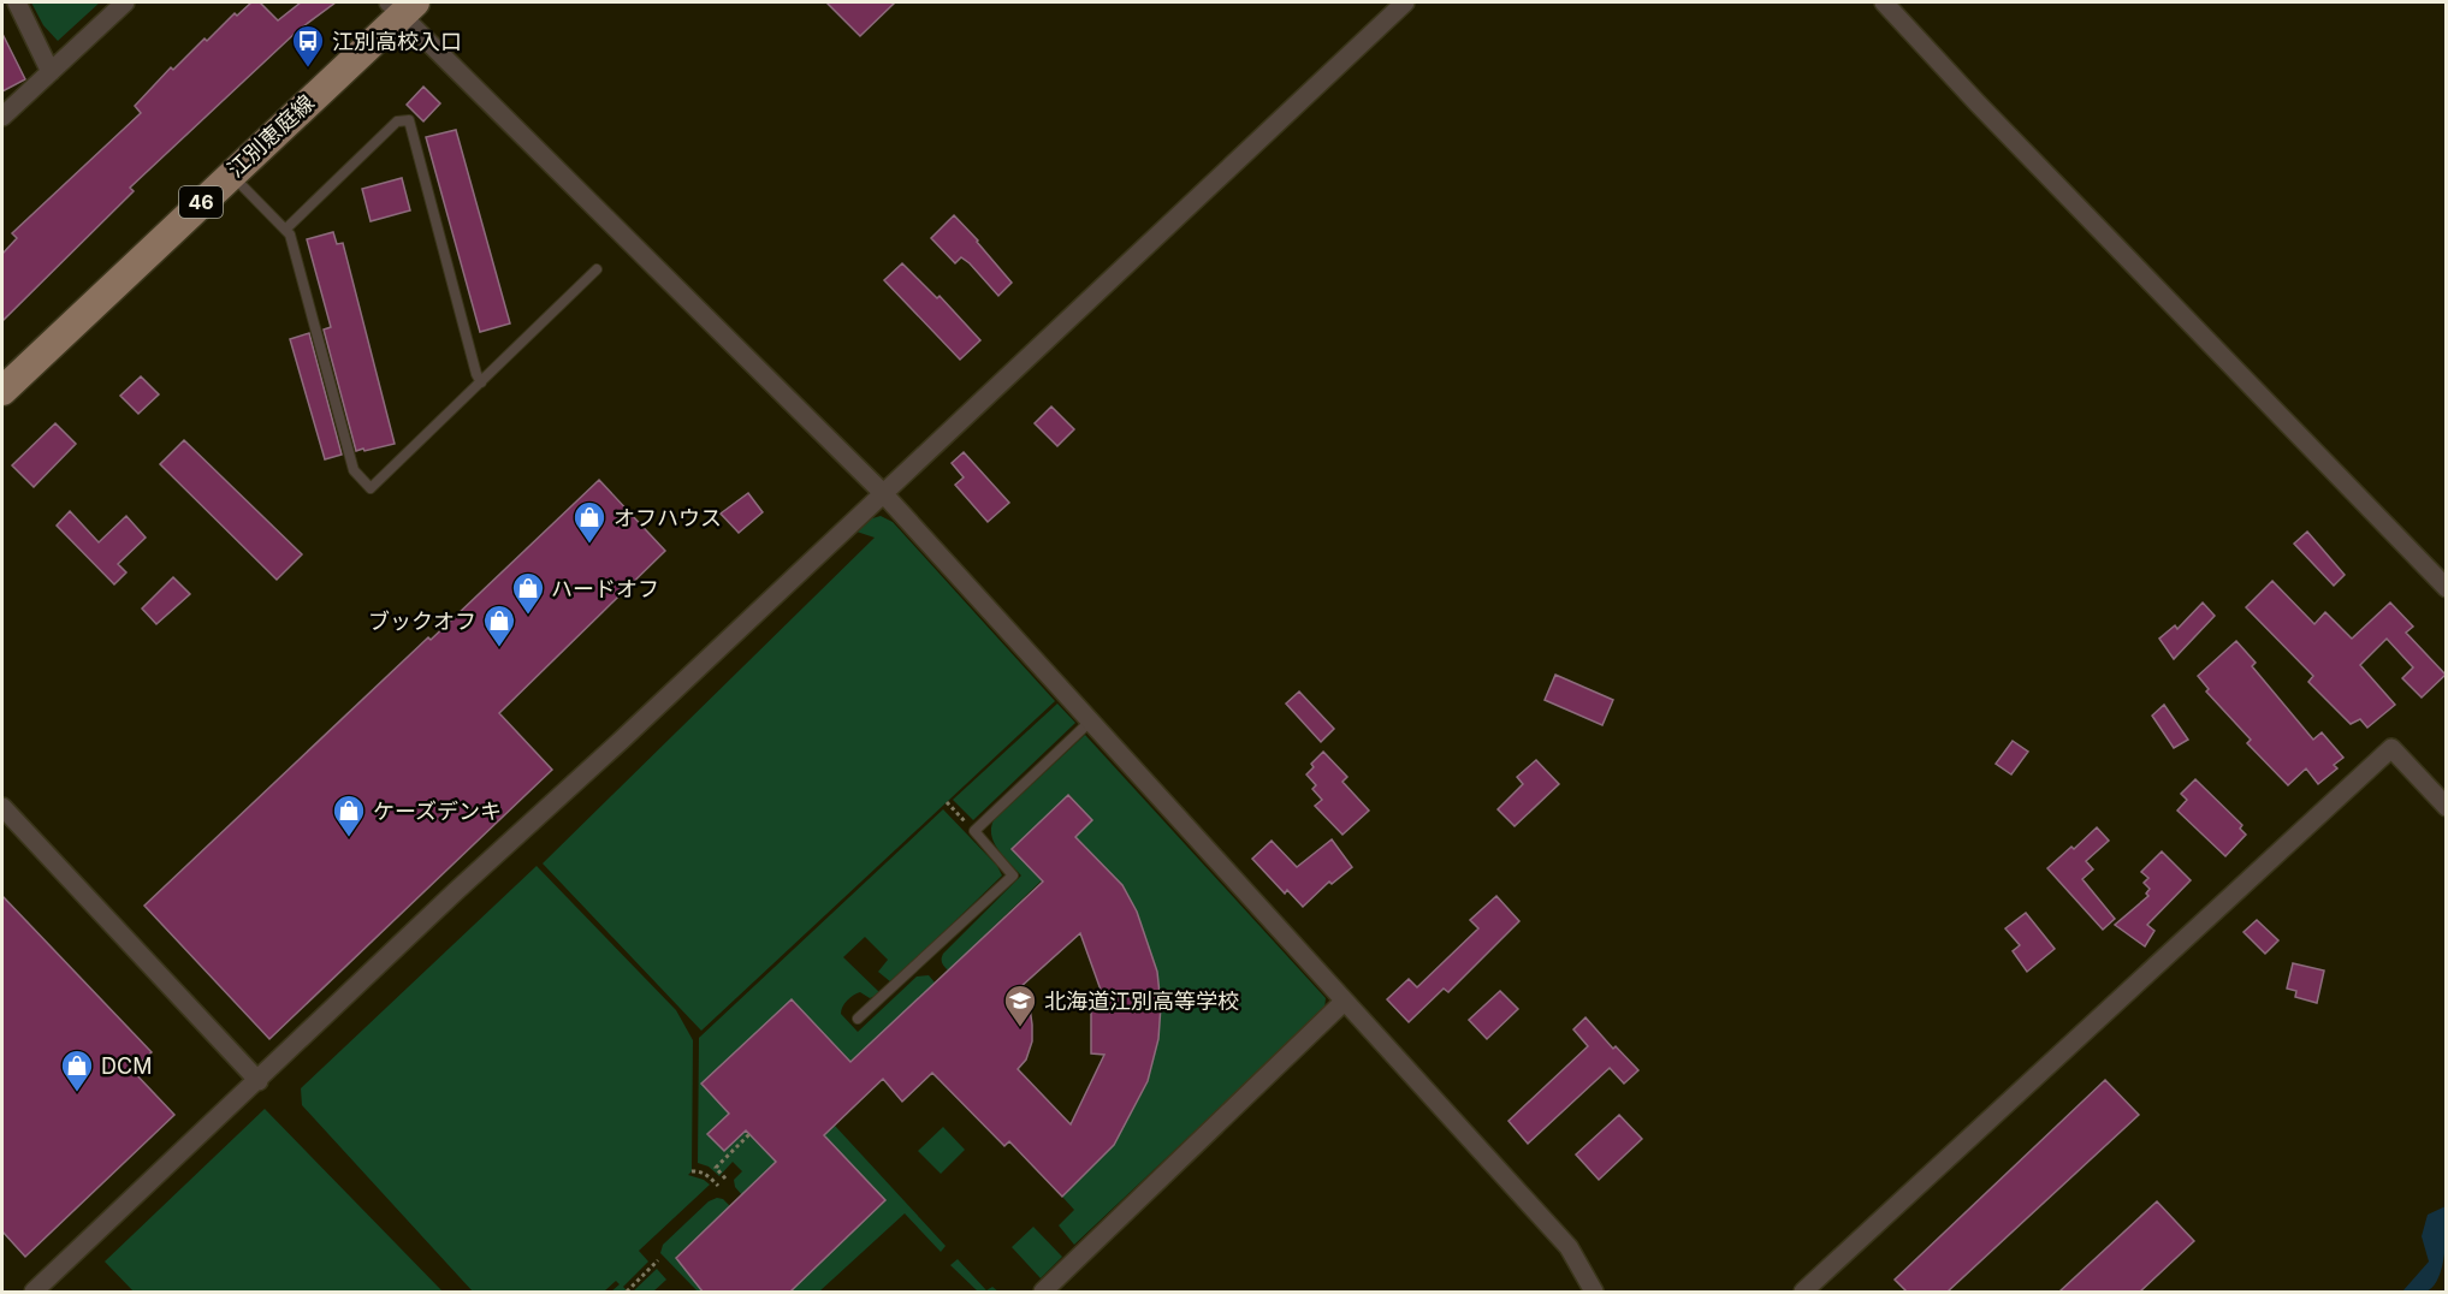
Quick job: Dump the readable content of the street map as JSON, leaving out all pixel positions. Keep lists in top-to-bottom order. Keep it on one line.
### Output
{"streets":{"main road":["江別恵庭線","46"]},"places":{"bus stop":["江別高校入口"],"shop":["オフハウス","ハードオフ","ブックオフ","ケーズデンキ","DCM"],"school or university":["北海道江別高等学校"]}}
